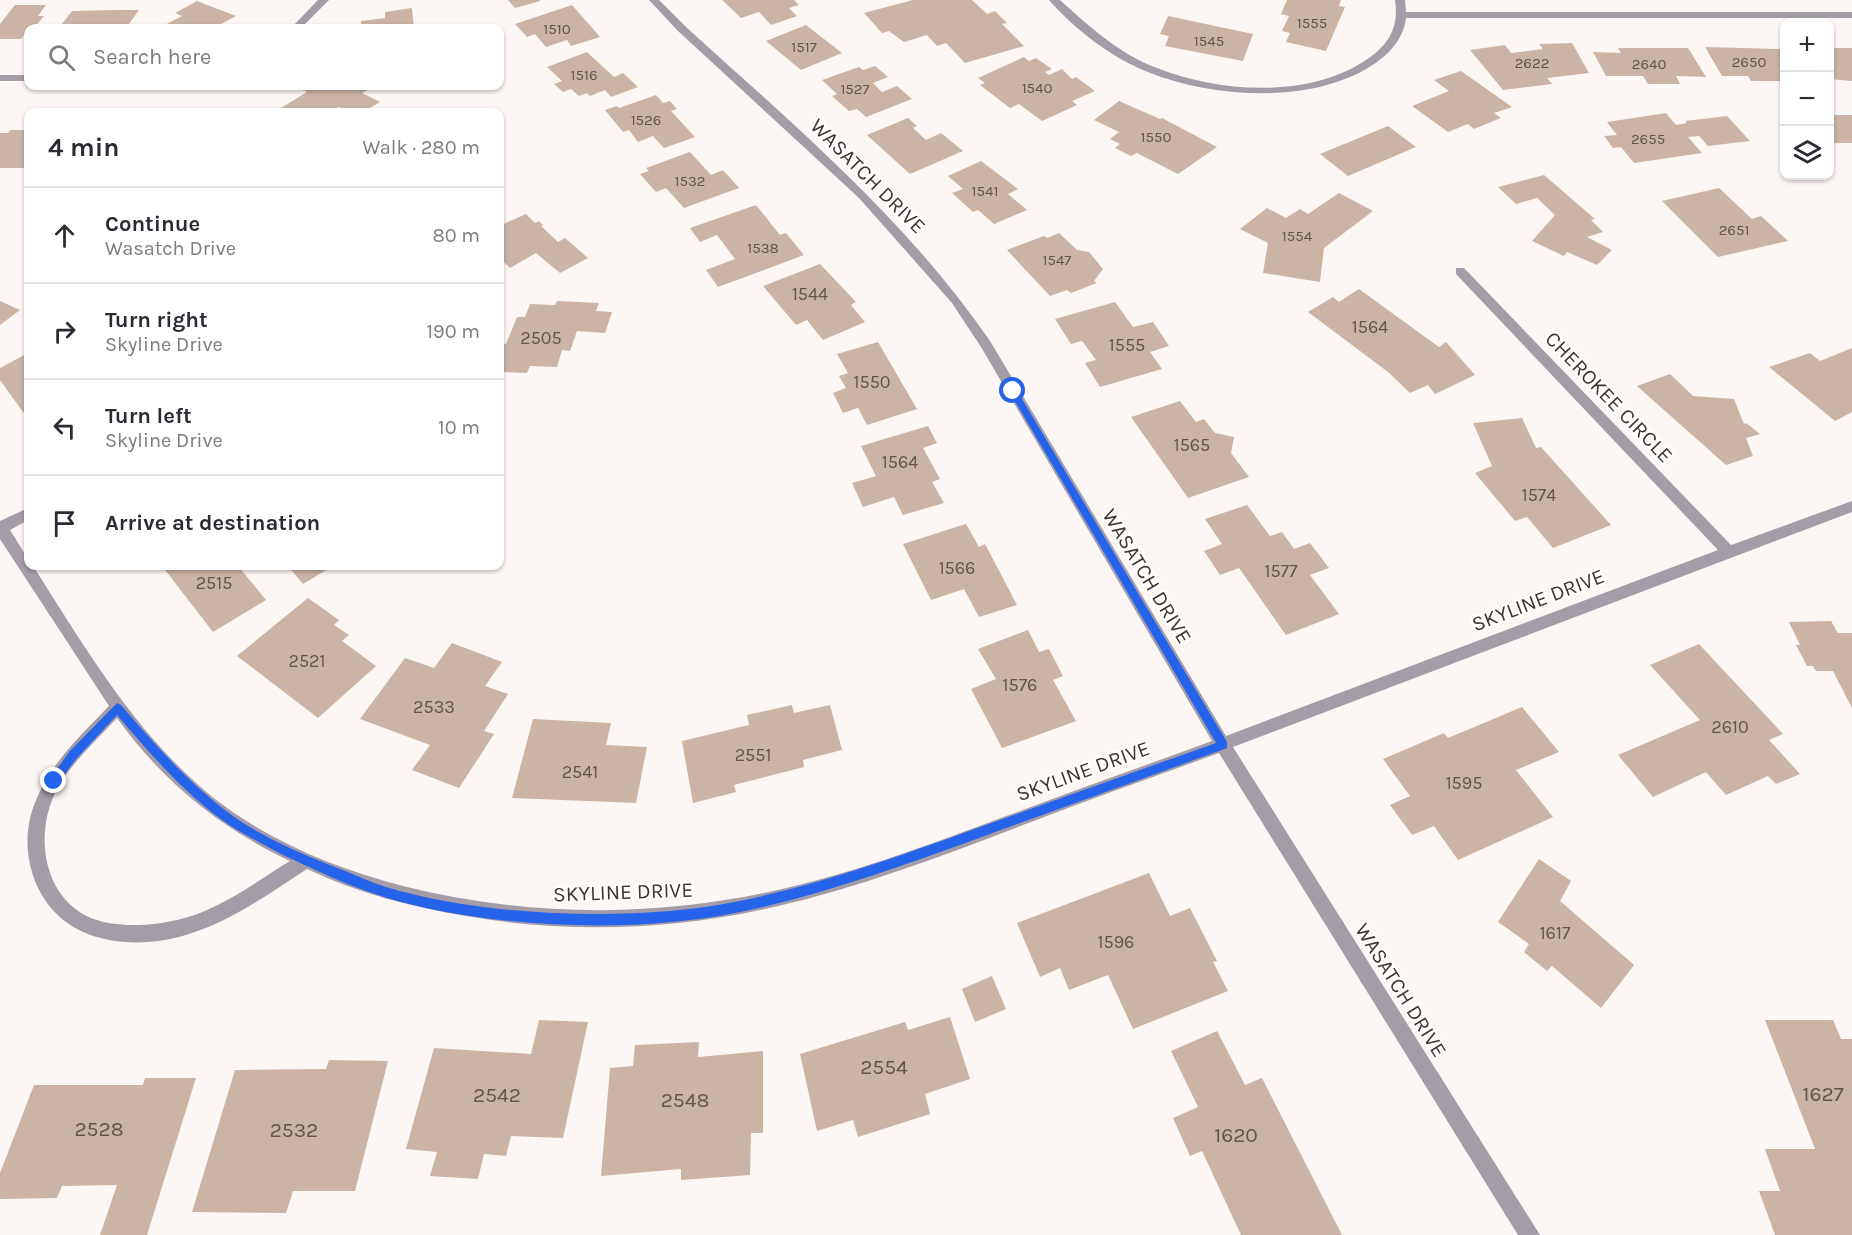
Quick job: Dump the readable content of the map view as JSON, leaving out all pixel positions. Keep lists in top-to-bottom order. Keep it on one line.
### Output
{"streets":{"street":["WASATCH DRIVE","CHEROKEE CIRCLE","SKYLINE DRIVE"]},"crossings":[["WASATCH DRIVE","SKYLINE DRIVE"],["CHEROKEE CIRCLE","SKYLINE DRIVE"]],"house_numbers":["1555","1510","1545","1517","2650","2622","2640","1516","1540","1527","1526","1550","2655","1532","1541","2651","1554","1538","1547","1544","1564","2505","1555","1550","1565","1564","1574","1566","1577","2515","2521","1576","2533","2610","2551","2541","1595","1617","1596","2554","1627","2542","2548","2528","2532","1620"],"page":{"map_buttons":["+","−"],"search":"Search here","heading":["4 min","Walk · 280 m"],"list":[["Continue","Wasatch Drive","80 m"],["Turn right","Skyline Drive","190 m"],["Turn left","Skyline Drive","10 m"],"Arrive at destination"]}}
